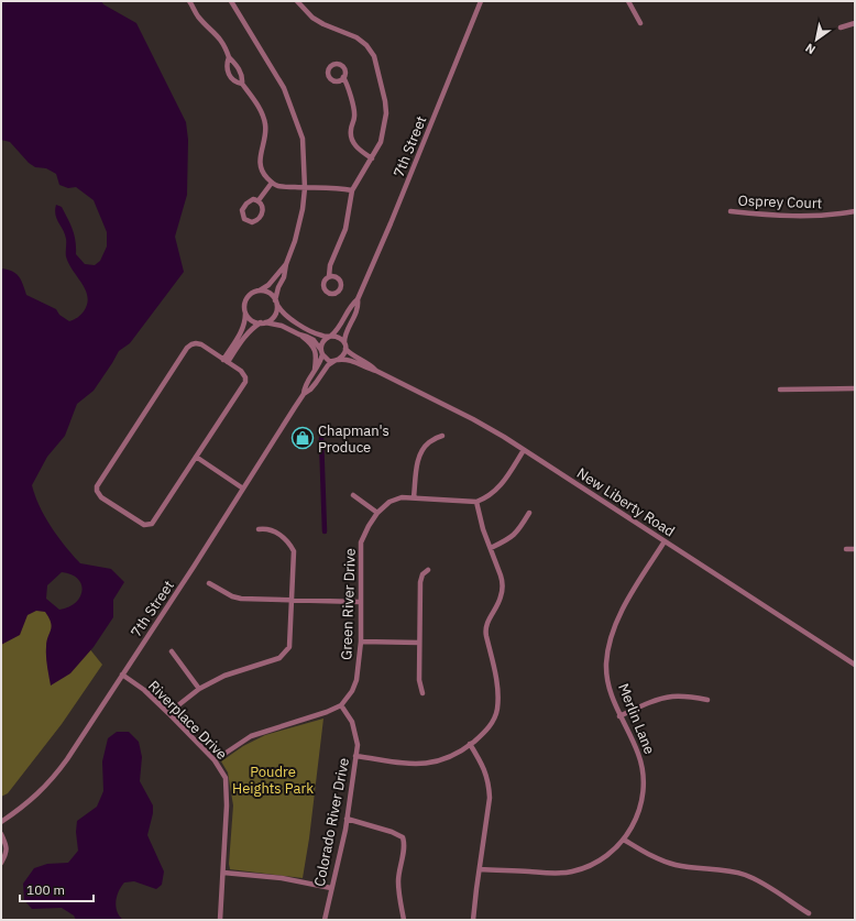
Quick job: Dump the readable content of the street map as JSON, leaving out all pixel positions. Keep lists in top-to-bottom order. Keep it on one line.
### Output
{"streets":{"street":["7th Street","Osprey Court","New Liberty Road","Green River Drive","Merlin Lane","Riverplace Drive","Colorado River Drive"]},"crossings":[["7th Street","New Liberty Road"],["7th Street","Riverplace Drive"],["New Liberty Road","Merlin Lane"],["Green River Drive","Colorado River Drive"]],"parks":["Poudre Heights Park"],"places":{"shop":["Chapman's Produce"]},"scale_bar":"100 m","north":"bottom left"}
